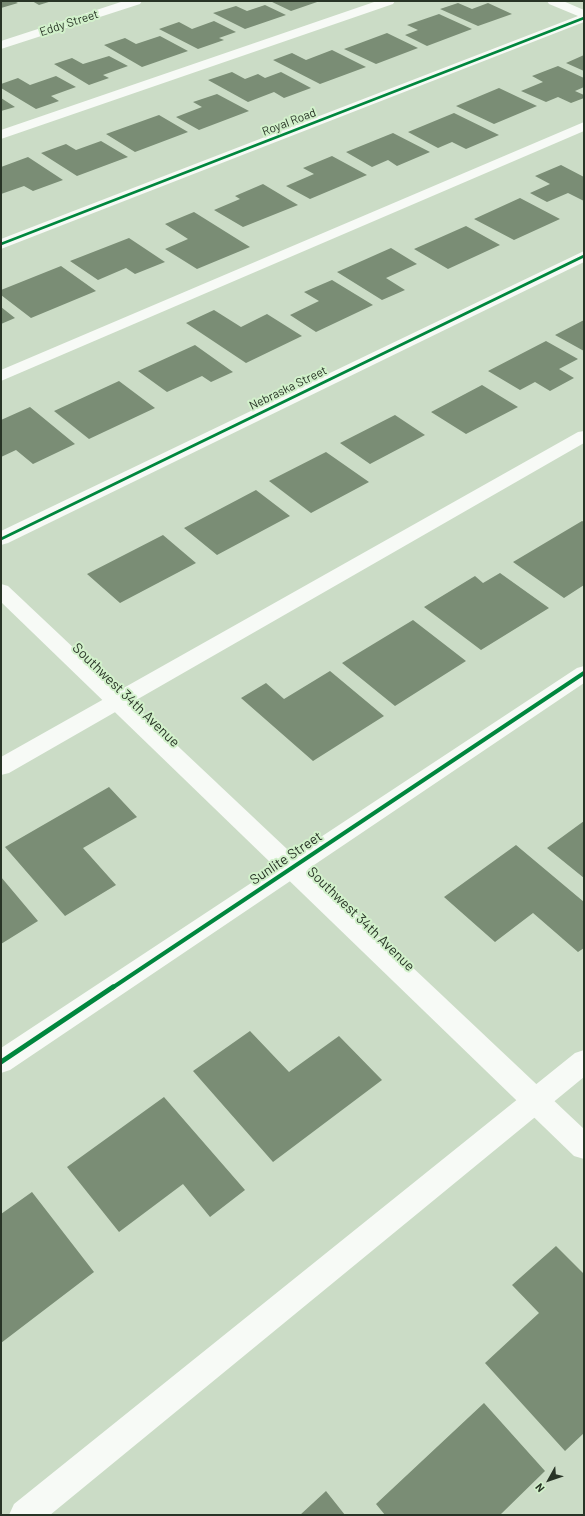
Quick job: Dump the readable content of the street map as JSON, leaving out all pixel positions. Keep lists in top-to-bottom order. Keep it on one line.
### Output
{"streets":{"street":["Eddy Street","Royal Road","Nebraska Street","Southwest 34th Avenue","Sunlite Street"]},"crossings":[["Southwest 34th Avenue","Sunlite Street"]],"north":"bottom left"}
